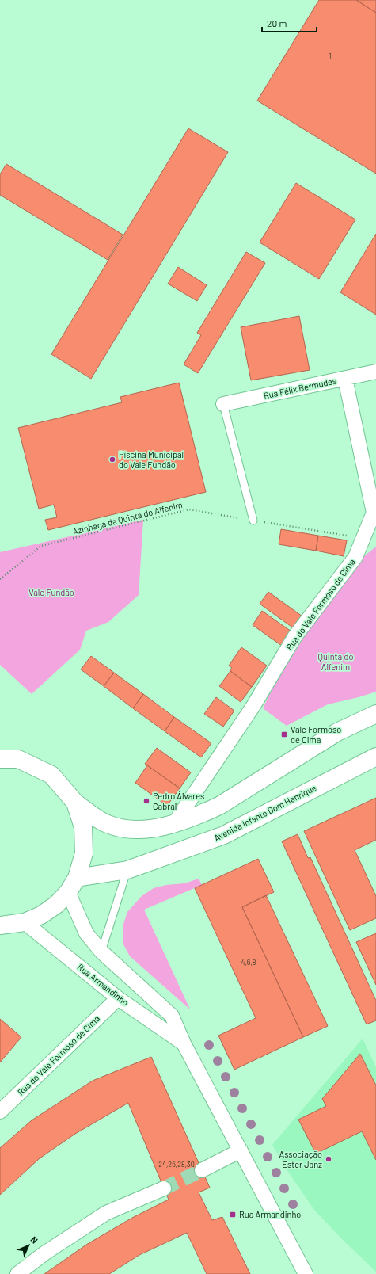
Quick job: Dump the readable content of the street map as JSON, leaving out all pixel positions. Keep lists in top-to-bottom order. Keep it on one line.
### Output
{"streets":{"highway":["Avenida Infante Dom Henrique"],"street":["Rua Félix Bermudes","Rua do Vale Formoso de Cima","Rua Armandinho"],"path":["Azinhaga da Quinta do Alfenim"]},"crossings":[["Rua Félix Bermudes","Rua do Vale Formoso de Cima"],["Azinhaga da Quinta do Alfenim","Rua do Vale Formoso de Cima"],["Rua do Vale Formoso de Cima","Rua Armandinho"],["Avenida Infante Dom Henrique","Rua Armandinho"]],"parks":["Vale Fundão","Quinta do Alfenim"],"places":{"other":["Piscina Municipal do Vale Fundão","Pedro Álvares Cabral","Associação Ester Janz"],"transit":["Vale Formoso de Cima","Rua Armandinho"]},"house_numbers":["1","4,6,8","24,26,28,30"],"scale_bar":"20 m","north":"top right"}
